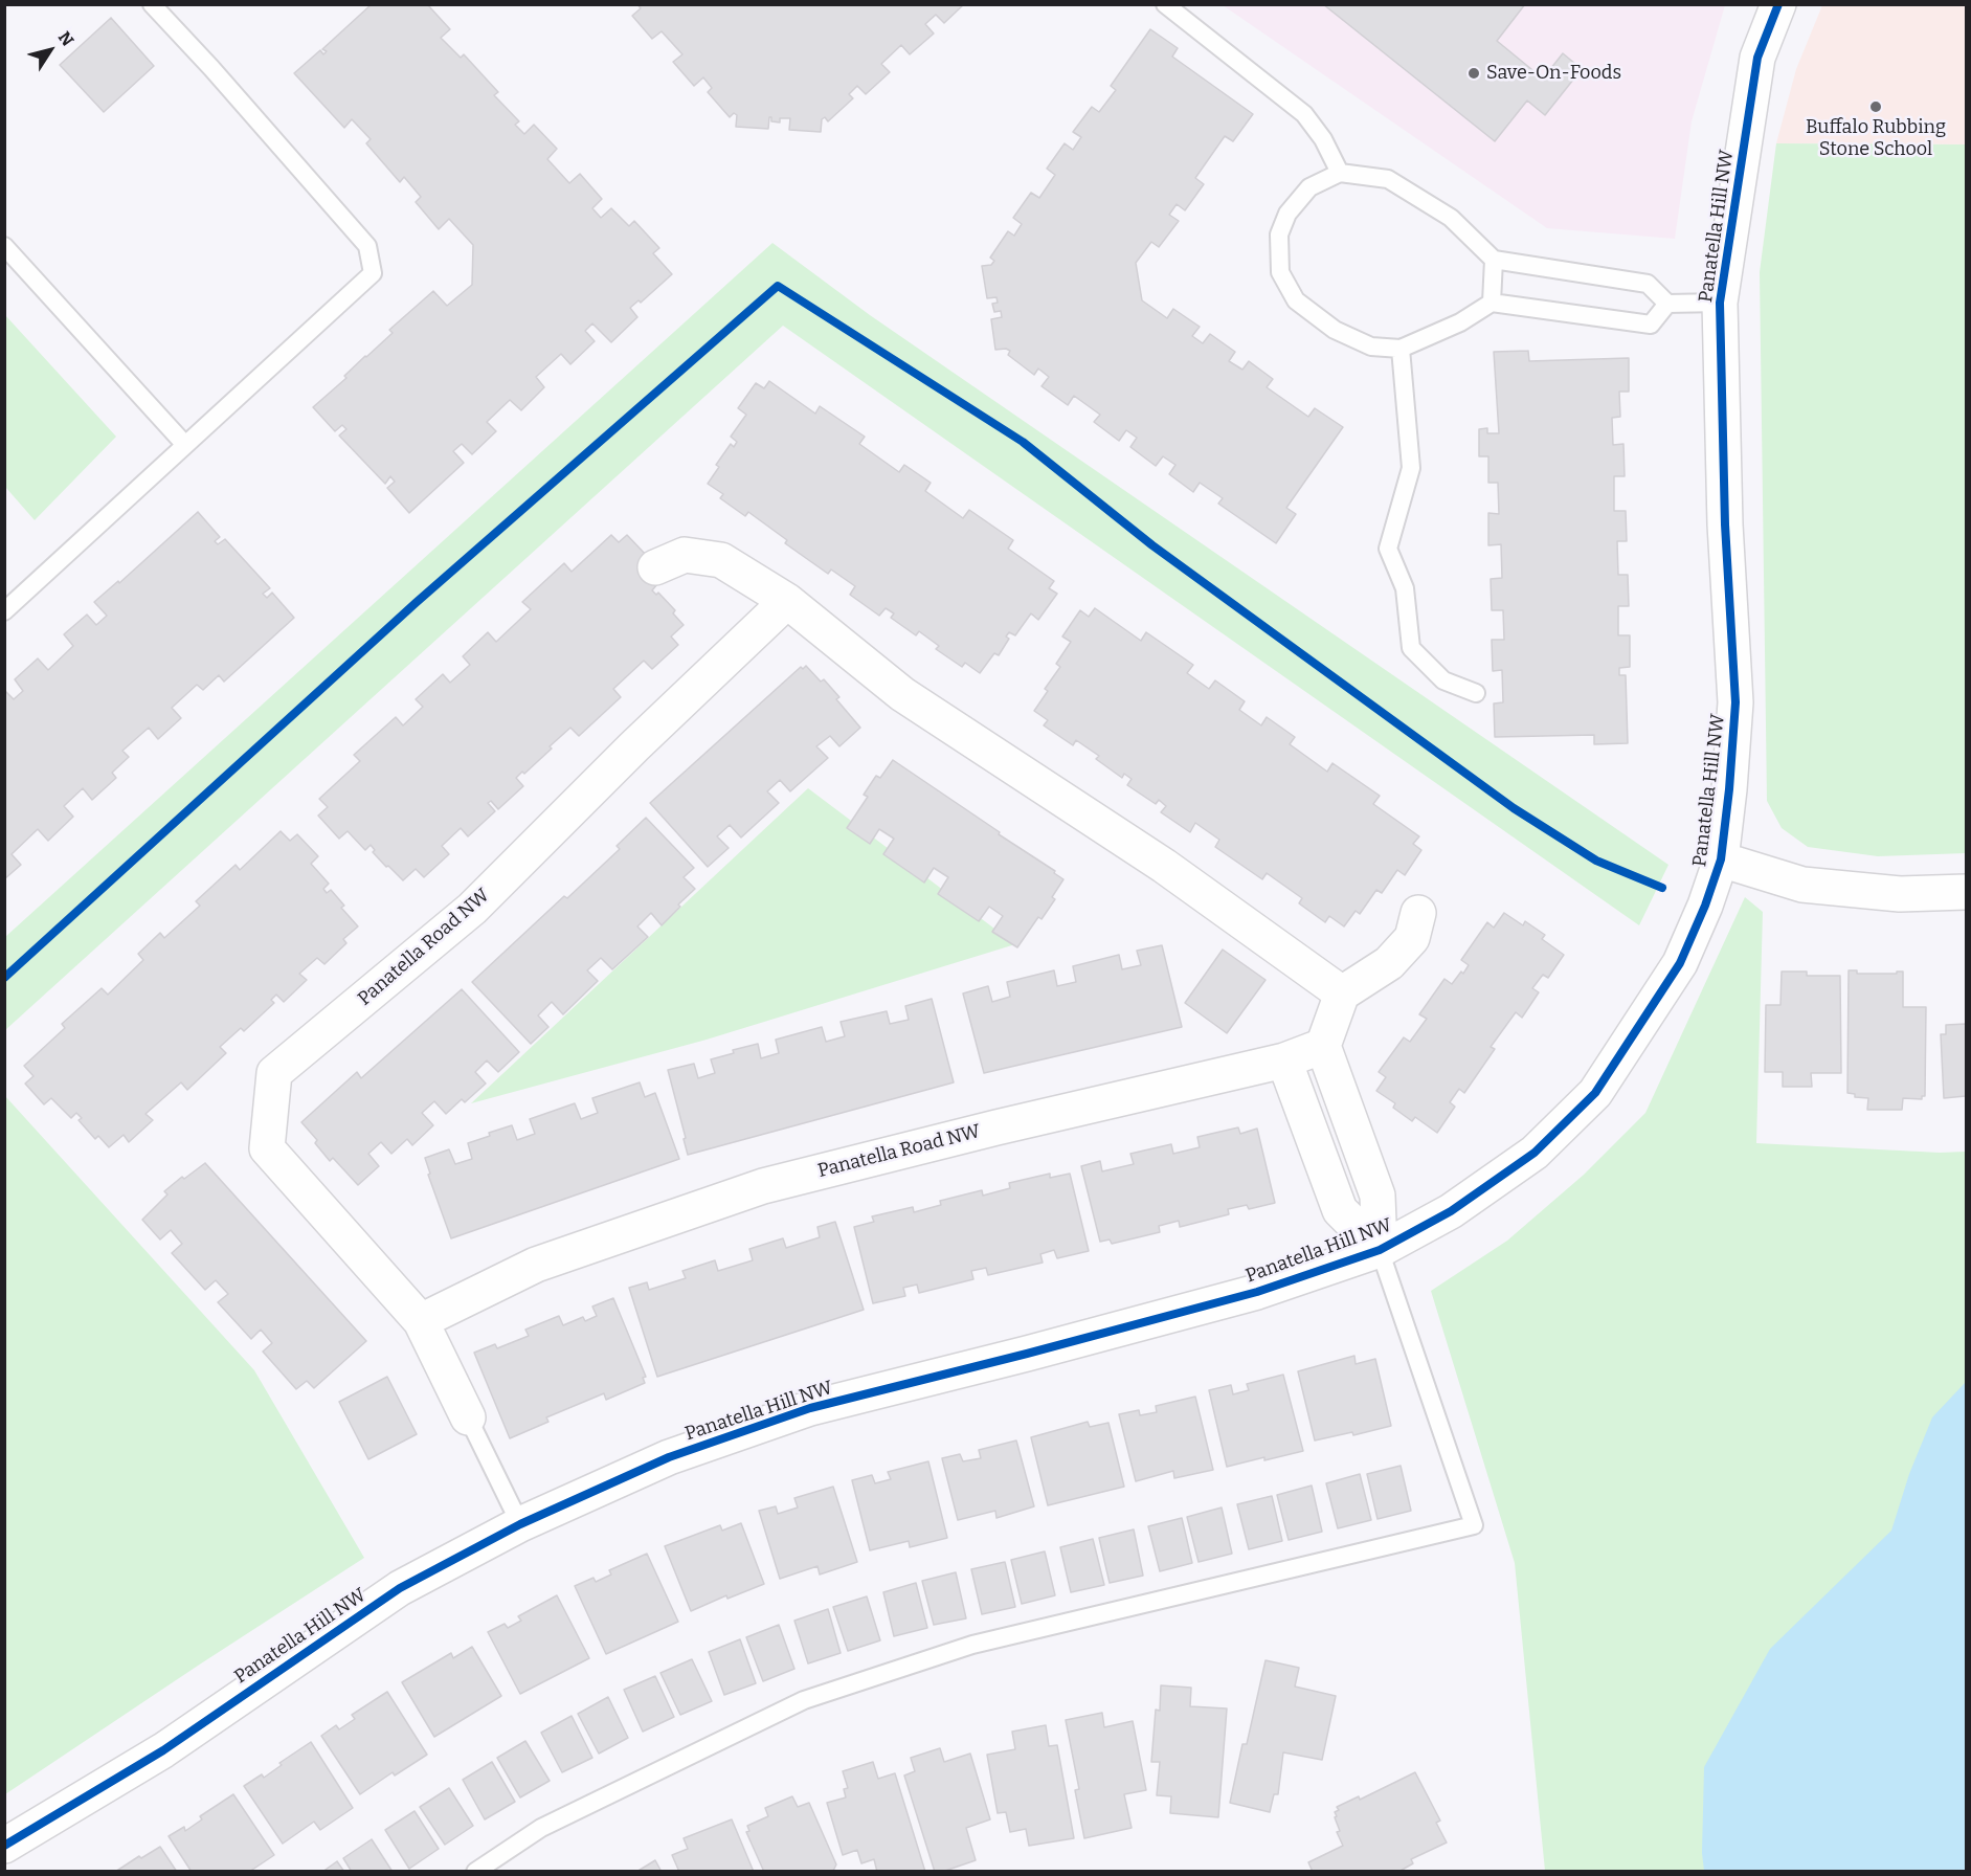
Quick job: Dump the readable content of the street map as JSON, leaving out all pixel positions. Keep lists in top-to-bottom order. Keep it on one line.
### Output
{"streets":{"street":["Panatella Hill NW","Panatella Road NW"]},"crossings":[["Panatella Hill NW","Panatella Road NW"]],"places":["Save-On-Foods","Buffalo Rubbing Stone School"],"north":"top right"}
